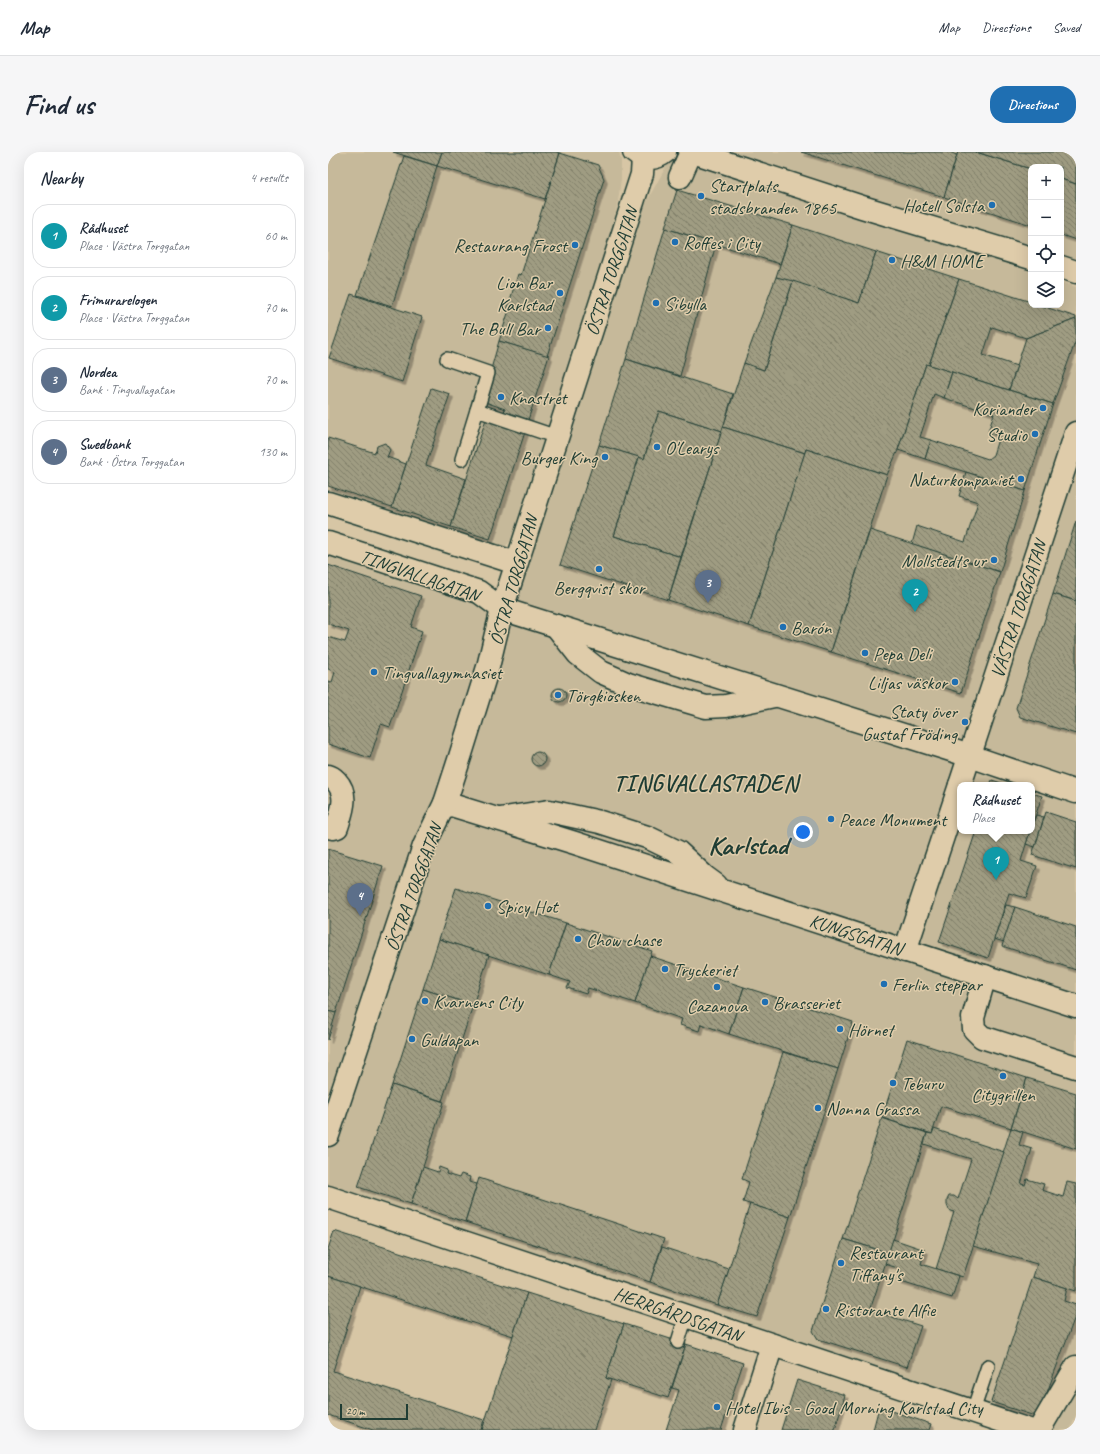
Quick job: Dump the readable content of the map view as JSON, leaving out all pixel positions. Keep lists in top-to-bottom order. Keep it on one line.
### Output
{"streets":{"street":["ÖSTRA TORGGATAN","TINGVALLAGATAN","VÄSTRA TORGGATAN","KUNGSGATAN","HERRGÅRDSGATAN"]},"crossings":[["ÖSTRA TORGGATAN","TINGVALLAGATAN"],["ÖSTRA TORGGATAN","KUNGSGATAN"],["TINGVALLAGATAN","VÄSTRA TORGGATAN"],["VÄSTRA TORGGATAN","KUNGSGATAN"]],"districts":["TINGVALLASTADEN","Karlstad"],"places":["Startplats stadsbranden 1865","Hotell Solsta","Roffes i City","Restaurang Frost","H&M HOME","Lion Bar Karlstad","Sibylla","The Bull Bar","Knastret","Koriander","Studio","O'Learys","Burger King","Naturkompaniet","Mollstedts ur","Bergqvist skor","Barón","Pepa Deli","Tingvallagymnasiet","Liljas väskor","Törgkiosken","Staty över Gustaf Fröding","Peace Monument","Spicy Hot","Chow chase","Tryckeriet","Ferlin steppar","Cazanova","Kvarnens City","Brasseriet","Hörnet","Guldapan","Citygrillen","Teburu","Nonna Grassa","Restaurant Tiffany's","Ristorante Alfie","Hotel Ibis - Good Morning Karlstad City"],"scale_bar":"20 m","page":{"header":"Map","nav":["Map","Directions","Saved"],"buttons":"Directions","title":"Find us","heading":["Nearby","4 results"],"map_buttons":["+","−"],"list":[{"mark":"1","name":"Rådhuset","note":"Place · Västra Torggatan","value":"60 m"},{"mark":"2","name":"Frimurarelogen","note":"Place · Västra Torggatan","value":"70 m"},{"mark":"3","name":"Nordea","note":"Bank · Tingvallagatan","value":"70 m"},{"mark":"4","name":"Swedbank","note":"Bank · Östra Torggatan","value":"130 m"}],"pins":["3","2","1","4"],"popup":["Rådhuset","Place"],"scale":"20 m"}}
